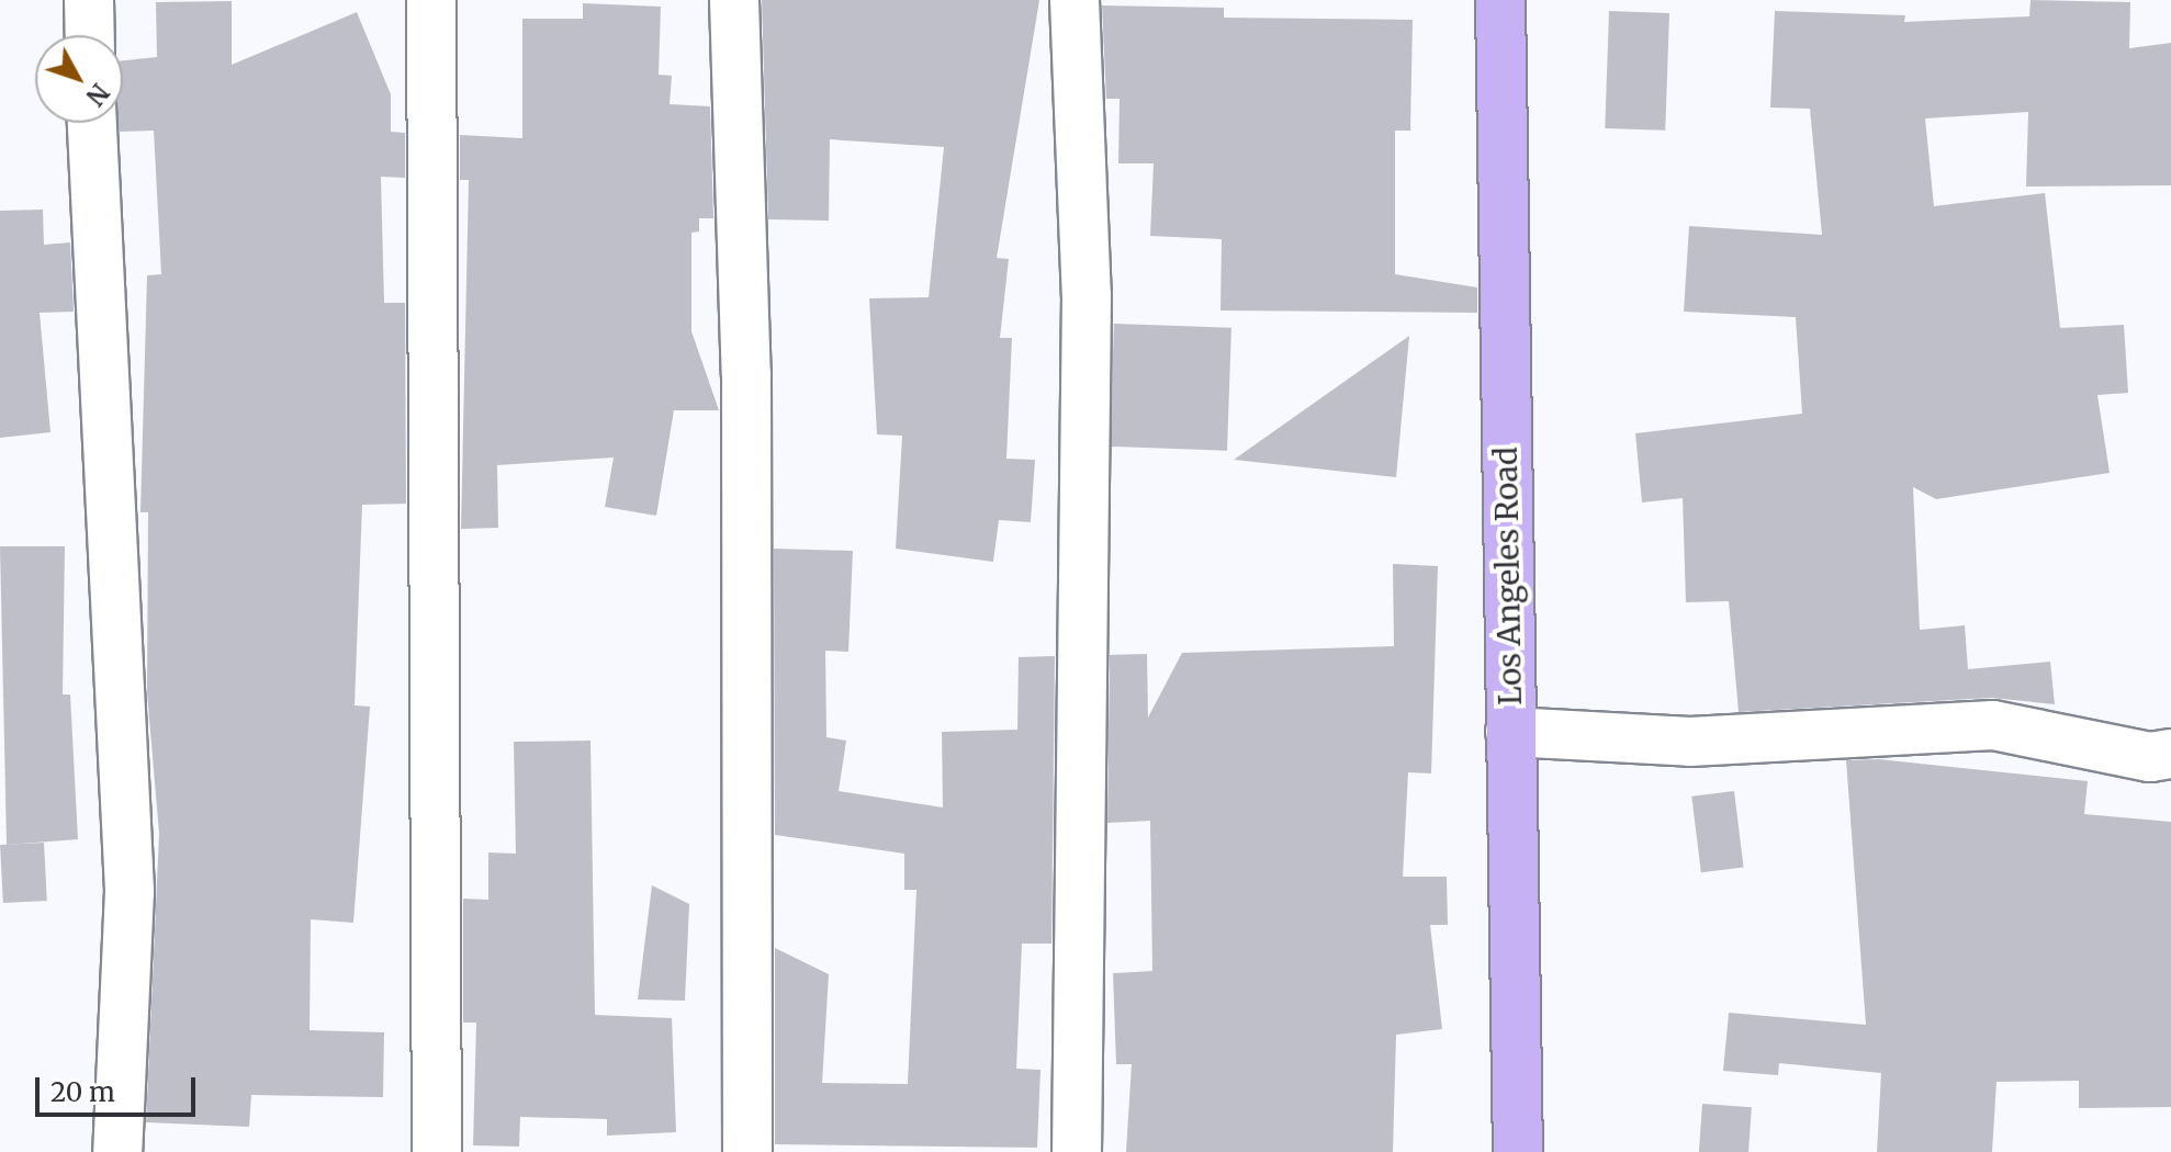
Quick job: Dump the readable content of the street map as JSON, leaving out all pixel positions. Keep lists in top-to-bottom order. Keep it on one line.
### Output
{"streets":{"main road":["Los Angeles Road"]},"scale_bar":"20 m","north":"bottom right"}
